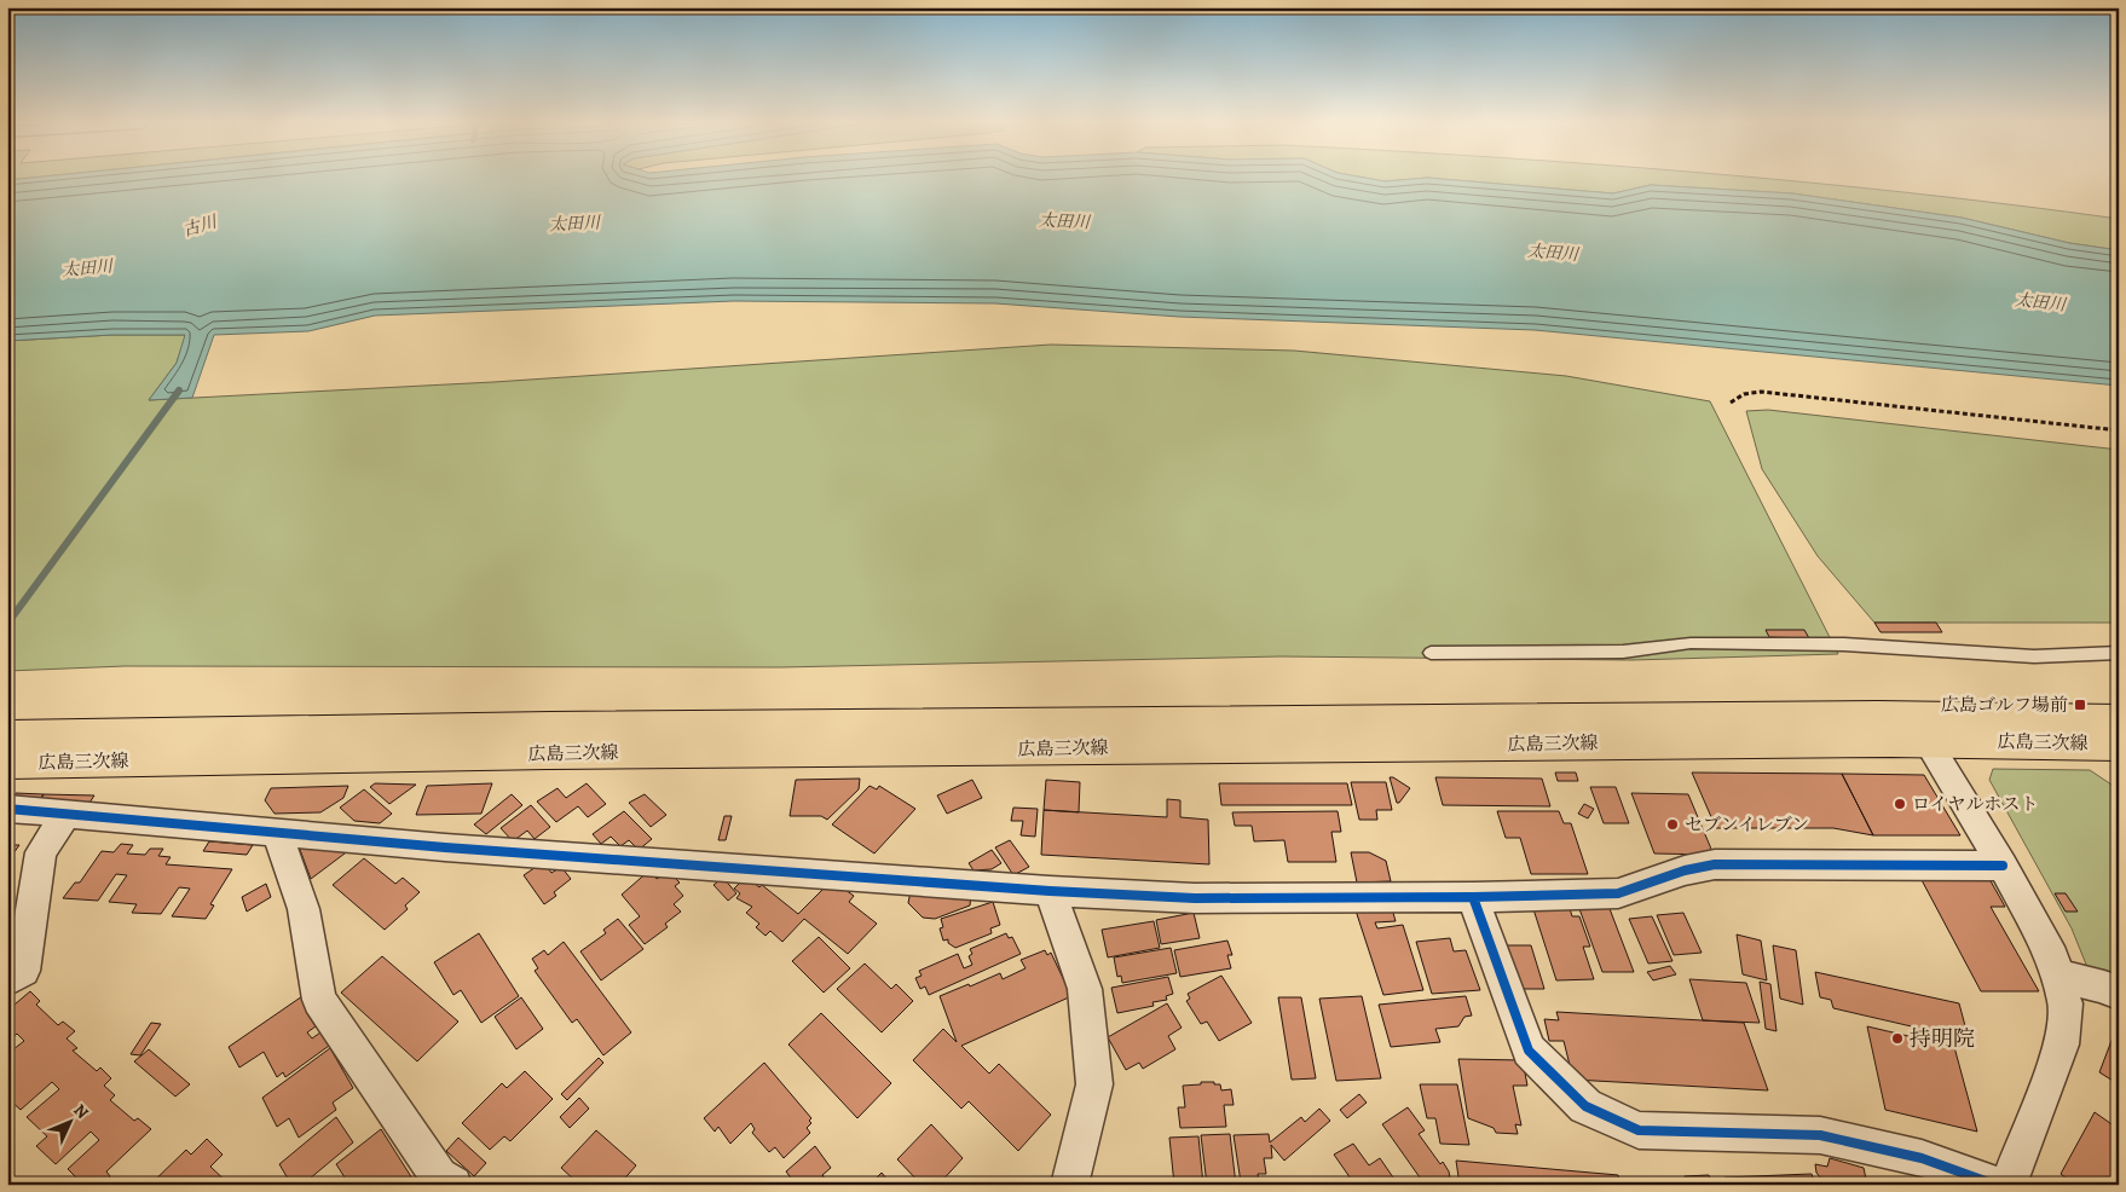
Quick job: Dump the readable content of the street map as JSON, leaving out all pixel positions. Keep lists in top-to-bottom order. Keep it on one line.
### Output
{"streets":{"main road":["広島三次線"]},"water":["太田川","古川"],"places":{"transit":["広島ゴルフ場前"],"other":["ロイヤルホスト","セブンイレブン","持明院"]},"north":"top right"}
